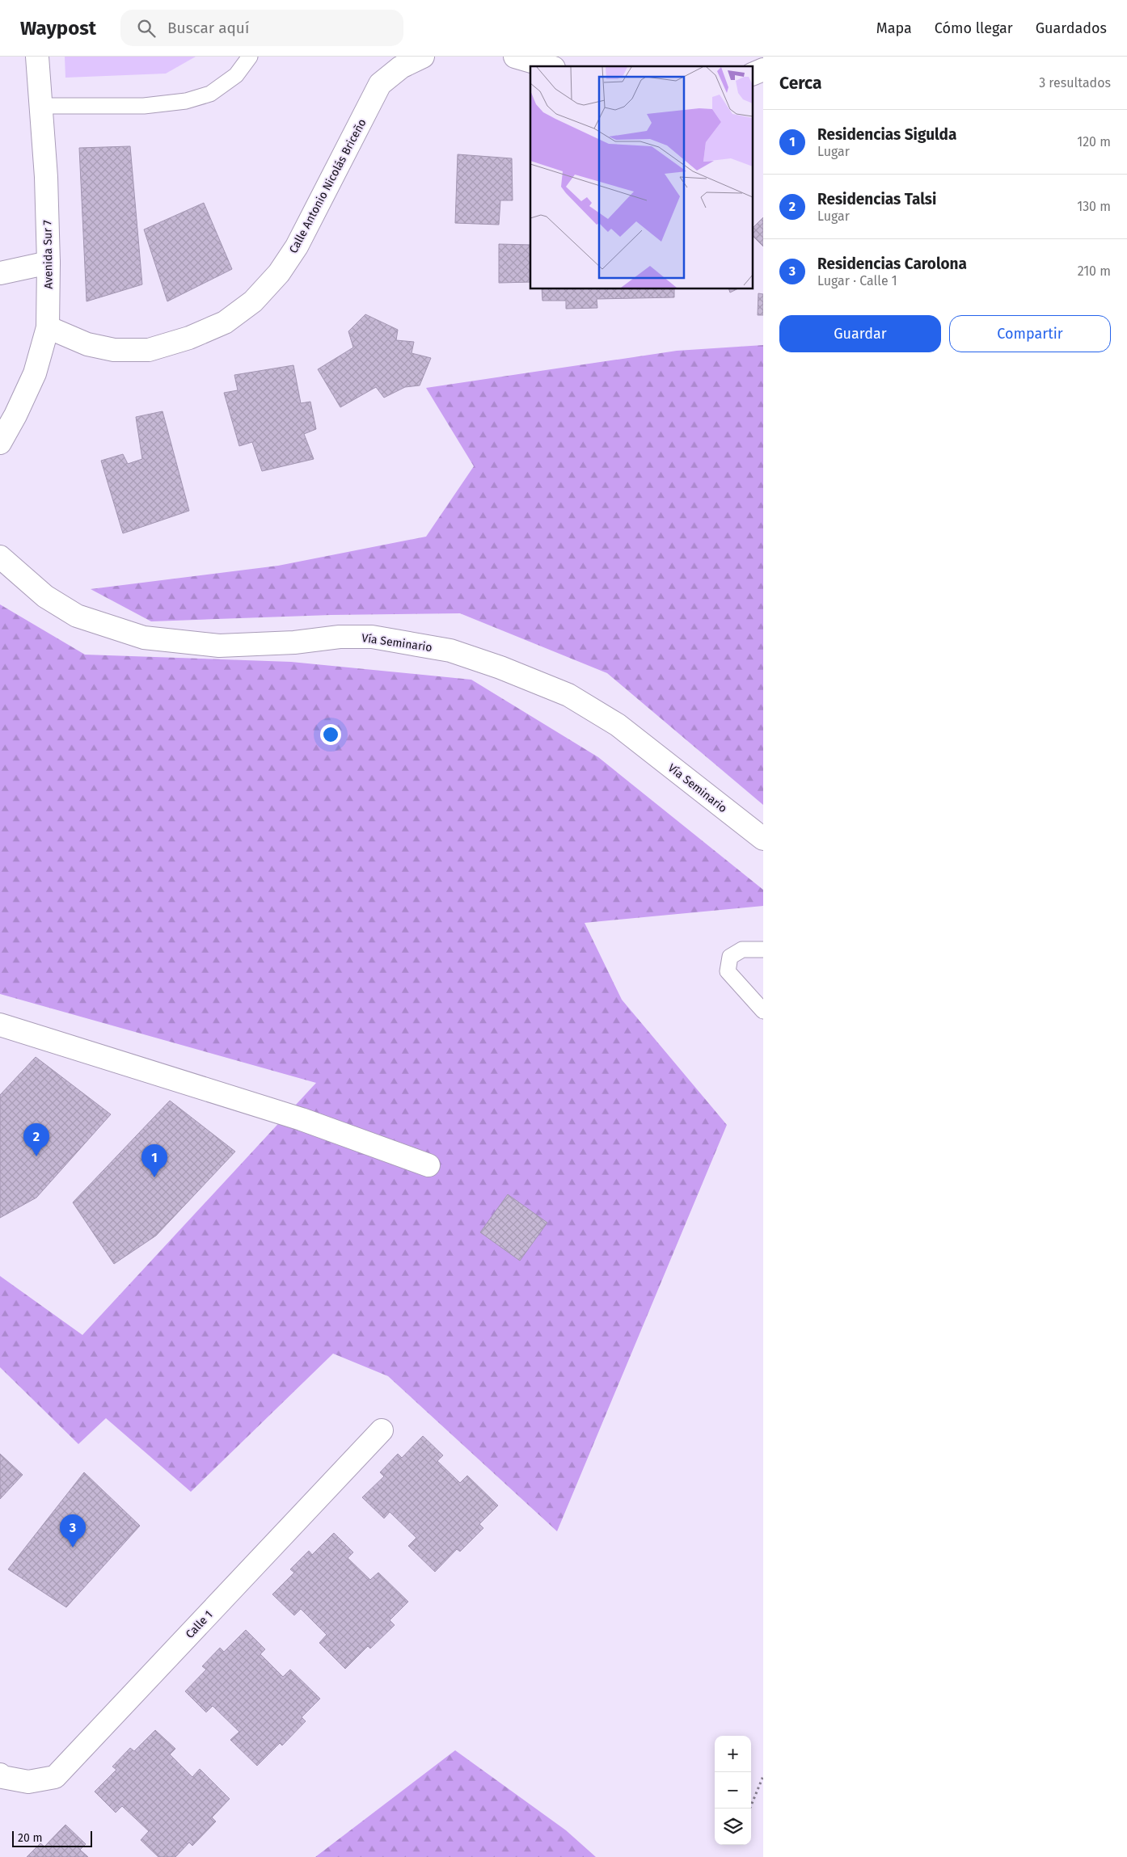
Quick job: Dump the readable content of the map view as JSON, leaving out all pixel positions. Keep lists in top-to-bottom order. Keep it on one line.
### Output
{"streets":{"street":["Calle Antonio Nicolás Briceño","Avenida Sur 7","Vía Seminario","Calle 1"]},"crossings":[["Calle Antonio Nicolás Briceño","Avenida Sur 7"]],"scale_bar":"20 m","page":{"header":"Waypost","search":"Buscar aquí","nav":["Mapa","Cómo llegar","Guardados"],"heading":["Cerca","3 resultados"],"list":[{"mark":"1","name":"Residencias Sigulda","note":"Lugar","value":"120 m"},{"mark":"2","name":"Residencias Talsi","note":"Lugar","value":"130 m"},{"mark":"3","name":"Residencias Carolona","note":"Lugar · Calle 1","value":"210 m"}],"buttons":["Guardar","Compartir"],"pins":["2","1","3"],"map_buttons":["+","−"],"scale":"20 m"}}
